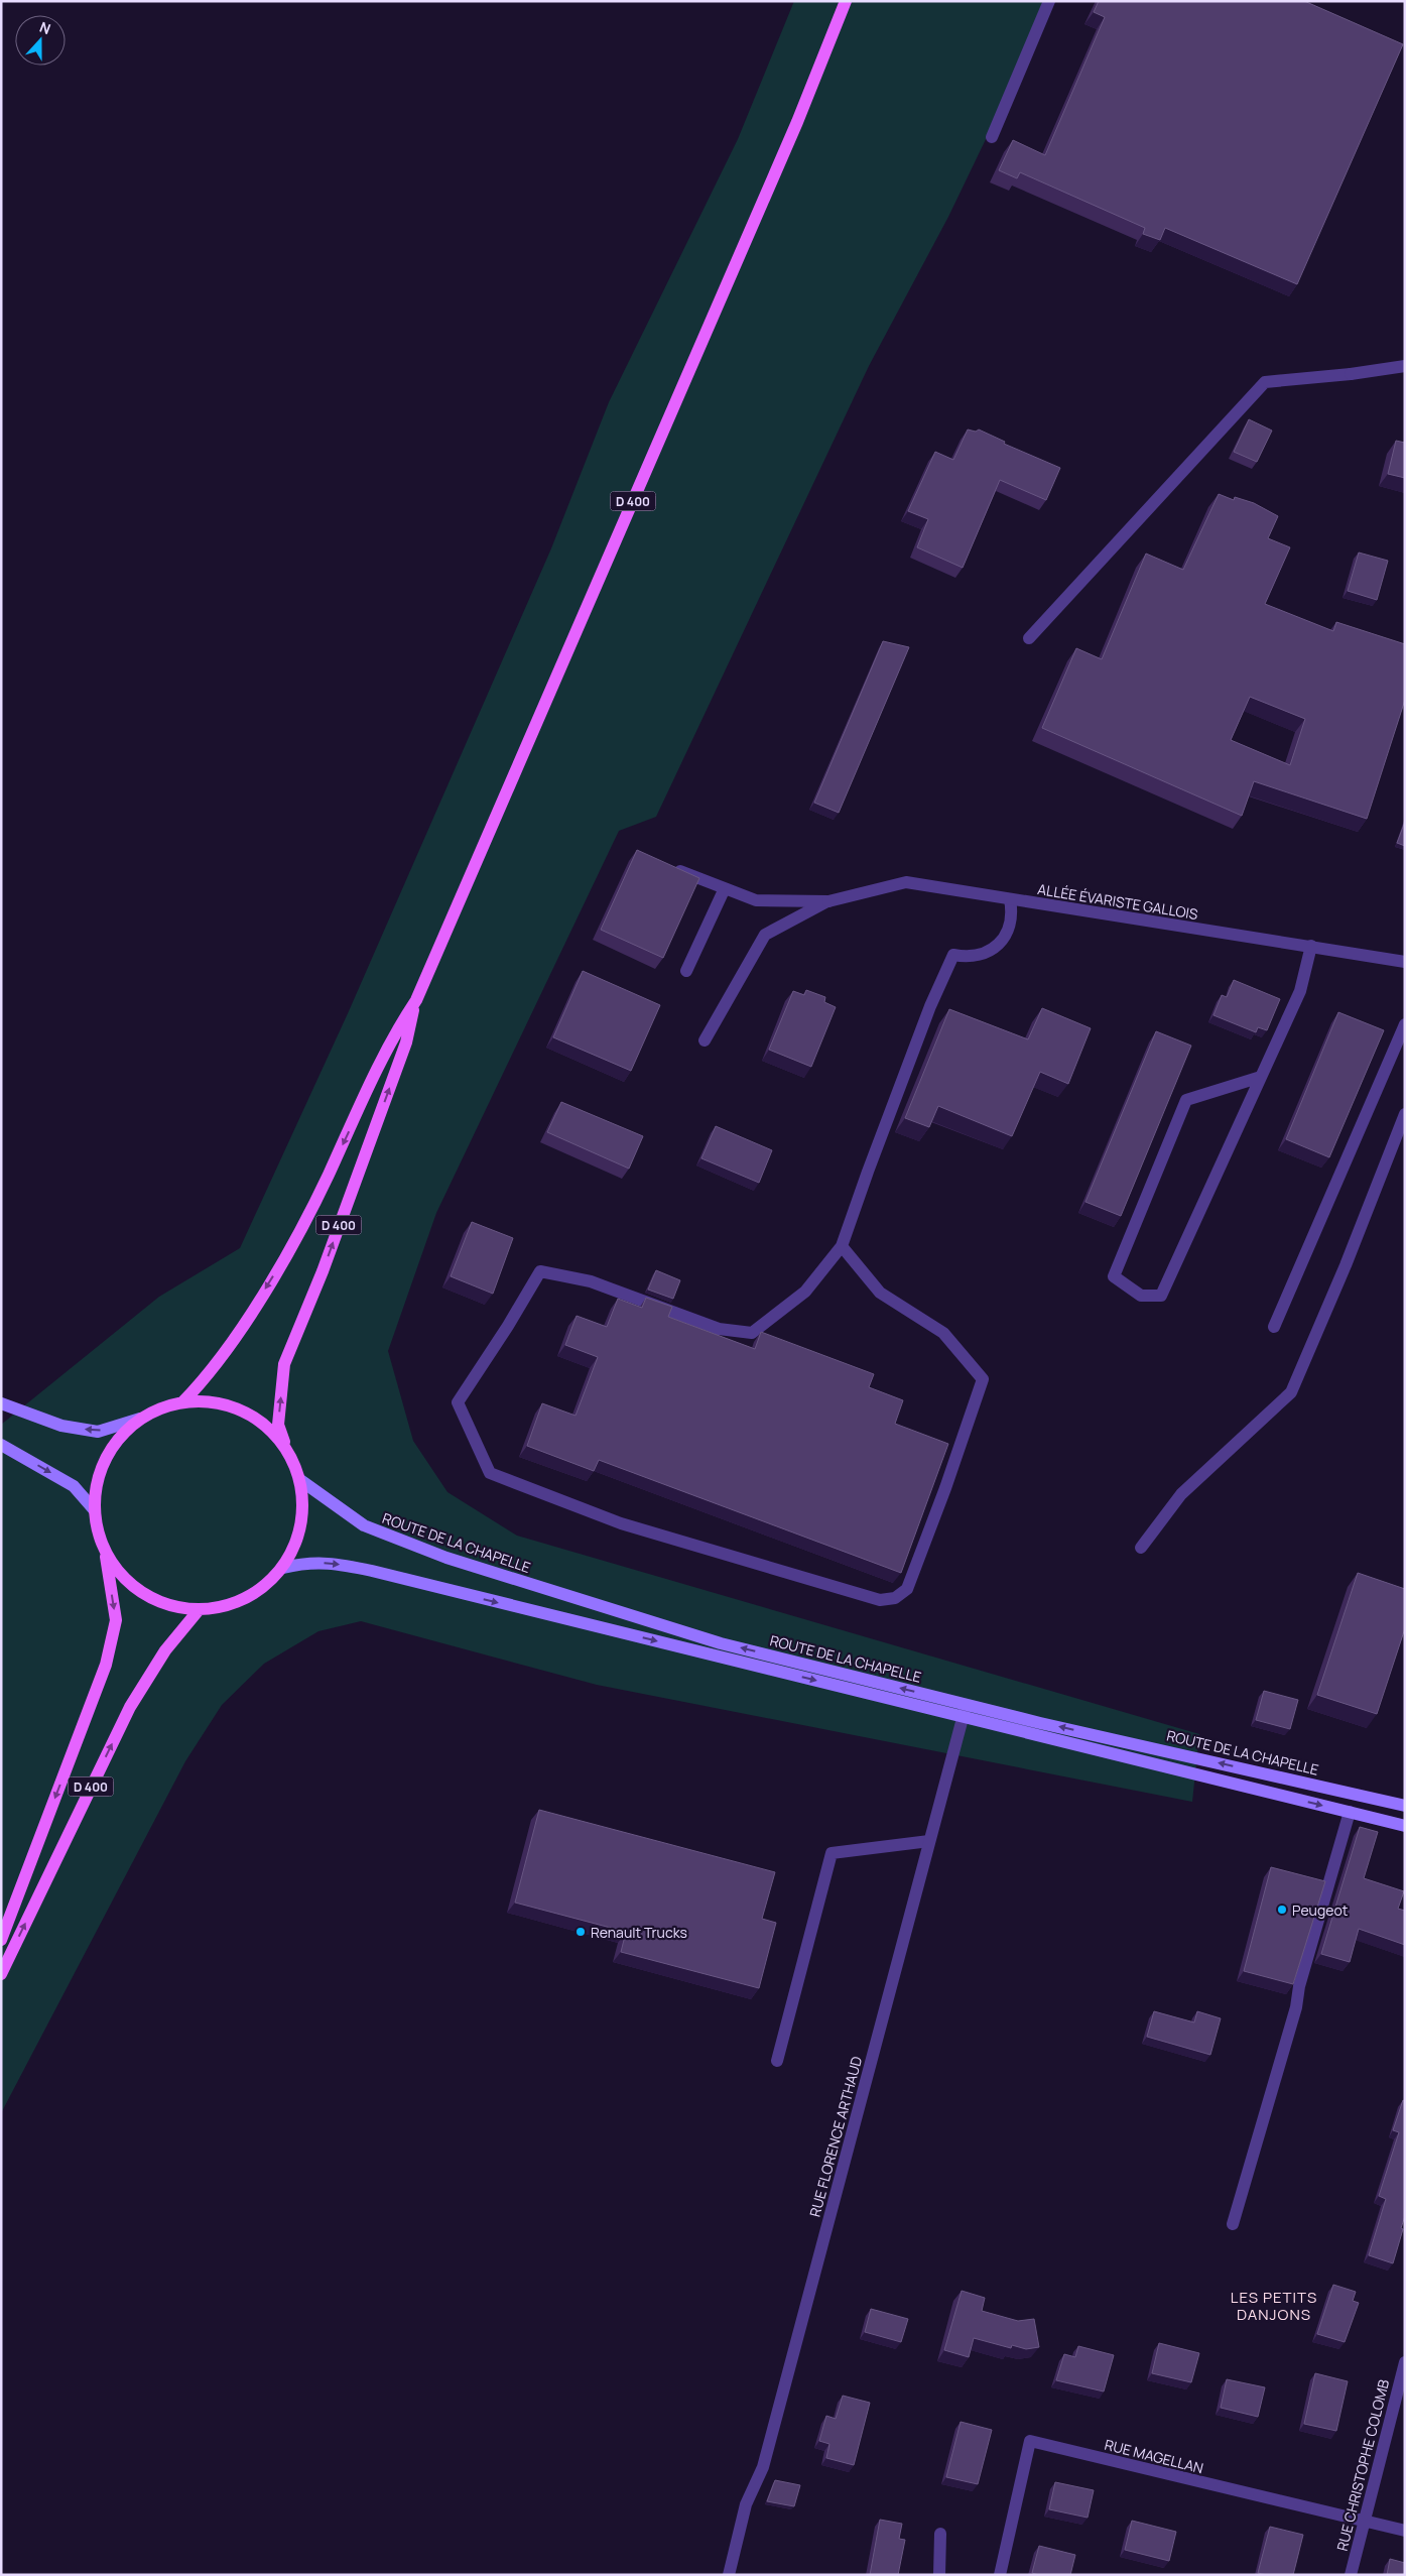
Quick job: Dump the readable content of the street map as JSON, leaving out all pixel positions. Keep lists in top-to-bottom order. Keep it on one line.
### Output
{"streets":{"main road":["D 400","ROUTE DE LA CHAPELLE"],"street":["ALLÉE ÉVARISTE GALLOIS","RUE FLORENCE ARTHAUD","RUE MAGELLAN","RUE CHRISTOPHE COLOMB"]},"crossings":[["ROUTE DE LA CHAPELLE","RUE FLORENCE ARTHAUD"],["RUE MAGELLAN","RUE CHRISTOPHE COLOMB"]],"districts":["LES PETITS DANJONS"],"places":["Peugeot","Renault Trucks"],"north":"top"}
